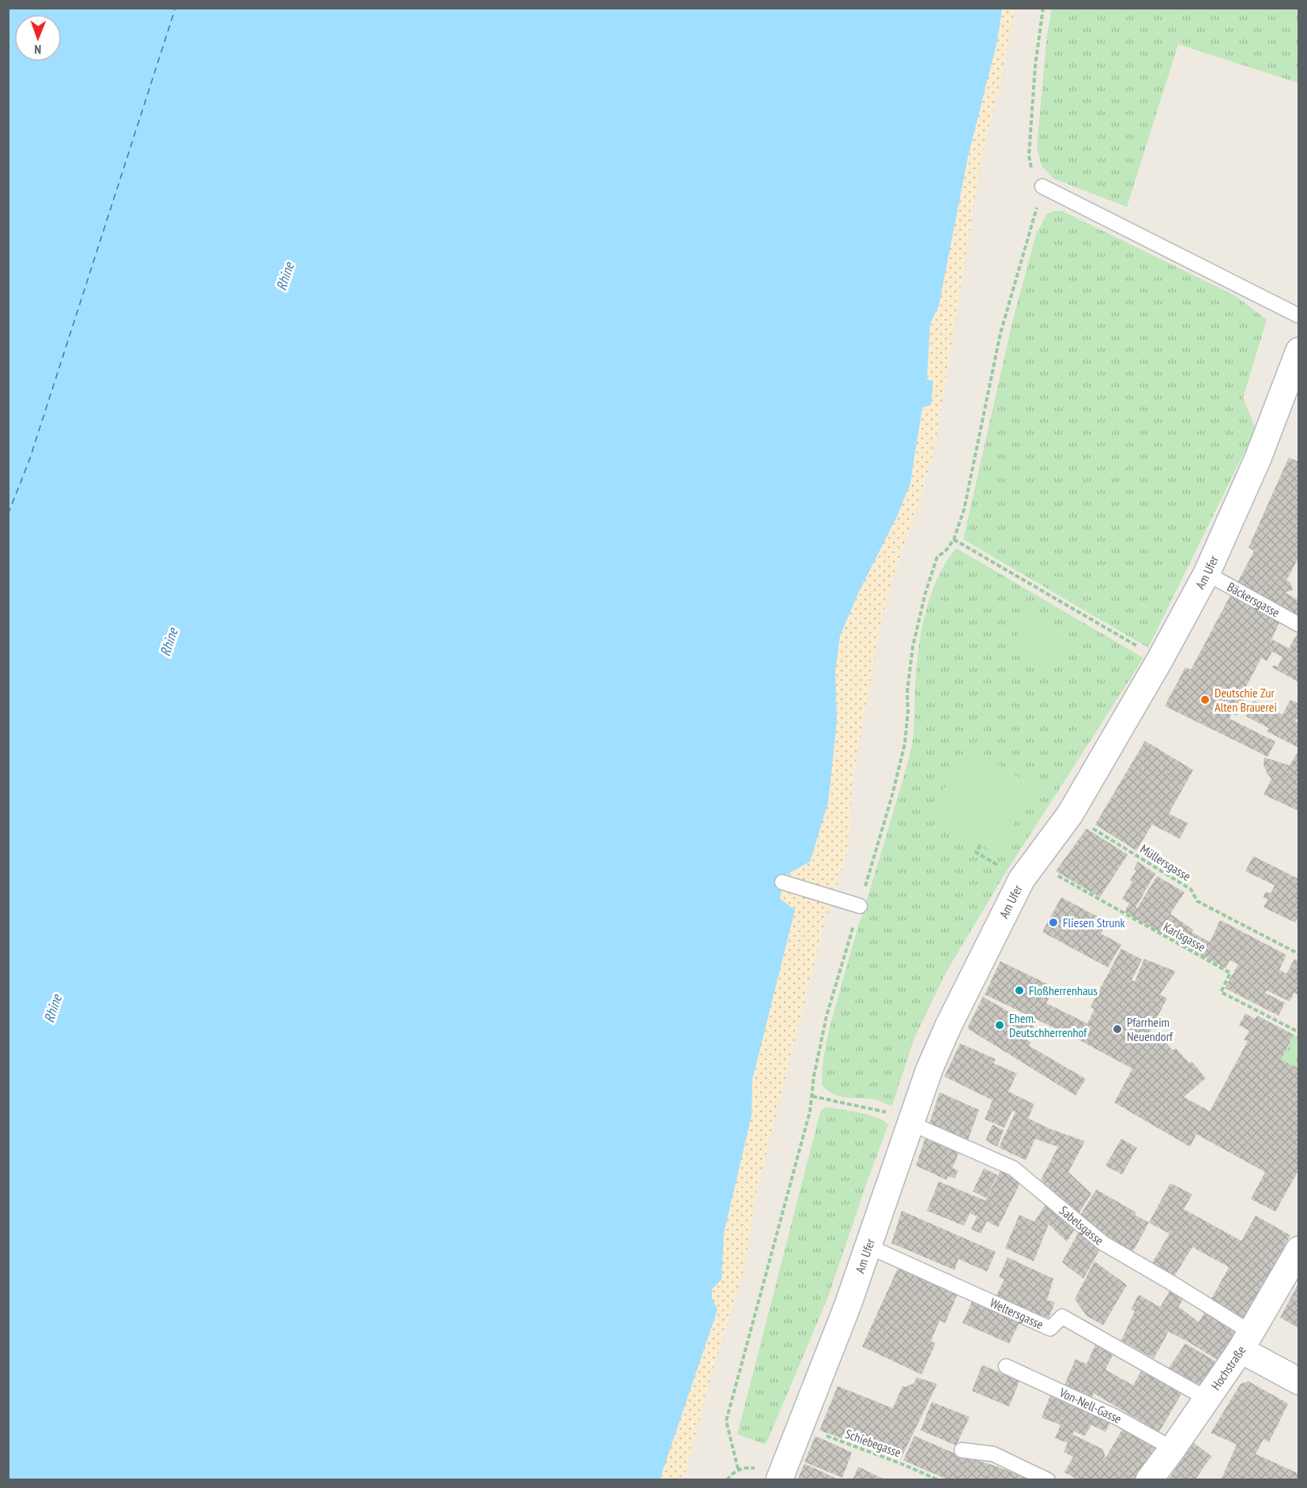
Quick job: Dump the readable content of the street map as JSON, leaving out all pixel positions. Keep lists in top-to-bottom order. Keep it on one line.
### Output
{"streets":{"street":["Am Ufer","Hochstraße"],"lane":["Bäckersgasse","Sabelsgasse","Weltersgasse","Von-Nell-Gasse"],"path":["Müllersgasse","Karlsgasse","Schiebegasse"]},"crossings":[["Am Ufer","Bäckersgasse"],["Am Ufer","Müllersgasse"],["Am Ufer","Karlsgasse"],["Am Ufer","Sabelsgasse"],["Am Ufer","Weltersgasse"],["Am Ufer","Schiebegasse"],["Sabelsgasse","Hochstraße"],["Weltersgasse","Hochstraße"],["Hochstraße","Von-Nell-Gasse"]],"water":["Rhine"],"places":["Deutschie Zur Alten Brauerei","Fliesen Strunk","Floßherrenhaus","Ehem. Deutschherrenhof","Pfarrheim Neuendorf"],"north":"bottom"}
